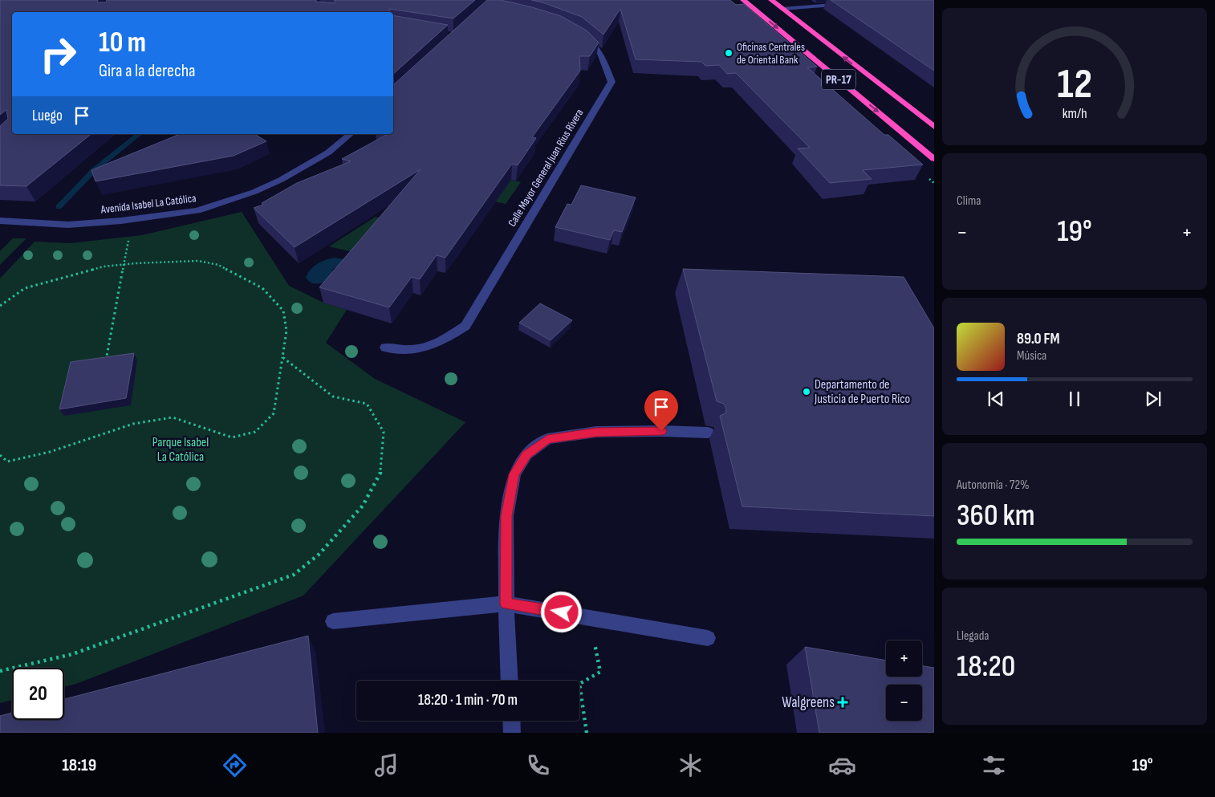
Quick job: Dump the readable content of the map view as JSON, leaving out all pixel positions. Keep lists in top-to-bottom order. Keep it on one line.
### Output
{"streets":{"highway":["PR-17"],"street":["Calle Mayor General Juan Rius Rivera","Avenida Isabel La Católica"]},"parks":["Parque Isabel La Católica"],"places":{"other":["Oficinas Centrales de Oriental Bank","Departamento de Justicia de Puerto Rico"],"health":["Walgreens"]},"page":{"turn":["10 m","Gira a la derecha"],"then":"Luego","tile":["Clima",["Autonomía · 72%","360 km"],["Llegada","18:20"]],"heat":["−","19°","+"],"song":["89.0 FM","Música"],"map_buttons":["+","−"],"limit":"20","trip":"18:20 · 1 min · 70 m","tabs":["18:19","19°"],"gauge":["12","km/h"]}}
